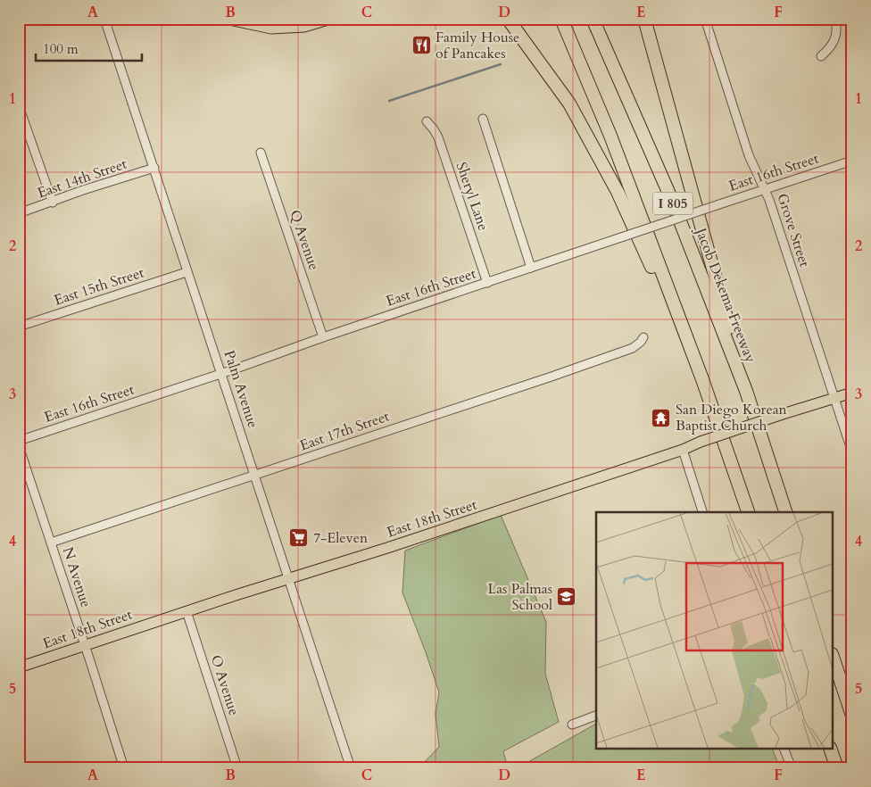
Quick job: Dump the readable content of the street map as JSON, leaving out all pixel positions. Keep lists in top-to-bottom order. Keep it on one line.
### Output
{"streets":{"highway":["I 805","Jacob Dekema Freeway"],"main road":["East 18th Street"],"street":["East 16th Street","East 14th Street","Sheryl Lane","Grove Street","Q Avenue","East 15th Street","Palm Avenue","East 17th Street","N Avenue","O Avenue"]},"crossings":[["East 16th Street","Sheryl Lane"],["East 16th Street","Grove Street"],["East 16th Street","Q Avenue"],["East 16th Street","Palm Avenue"],["East 14th Street","Palm Avenue"],["Grove Street","East 18th Street"],["East 15th Street","Palm Avenue"],["Palm Avenue","East 17th Street"],["Palm Avenue","East 18th Street"],["East 17th Street","N Avenue"],["East 18th Street","N Avenue"],["East 18th Street","O Avenue"]],"places":{"restaurant":["Family House of Pancakes"],"temple":["San Diego Korean Baptist Church"],"supermarket":["7-Eleven"],"school or university":["Las Palmas School"]},"scale_bar":"100 m","grid":{"columns":["A","B","C","D","E","F"],"rows":["1","2","3","4","5"]}}
